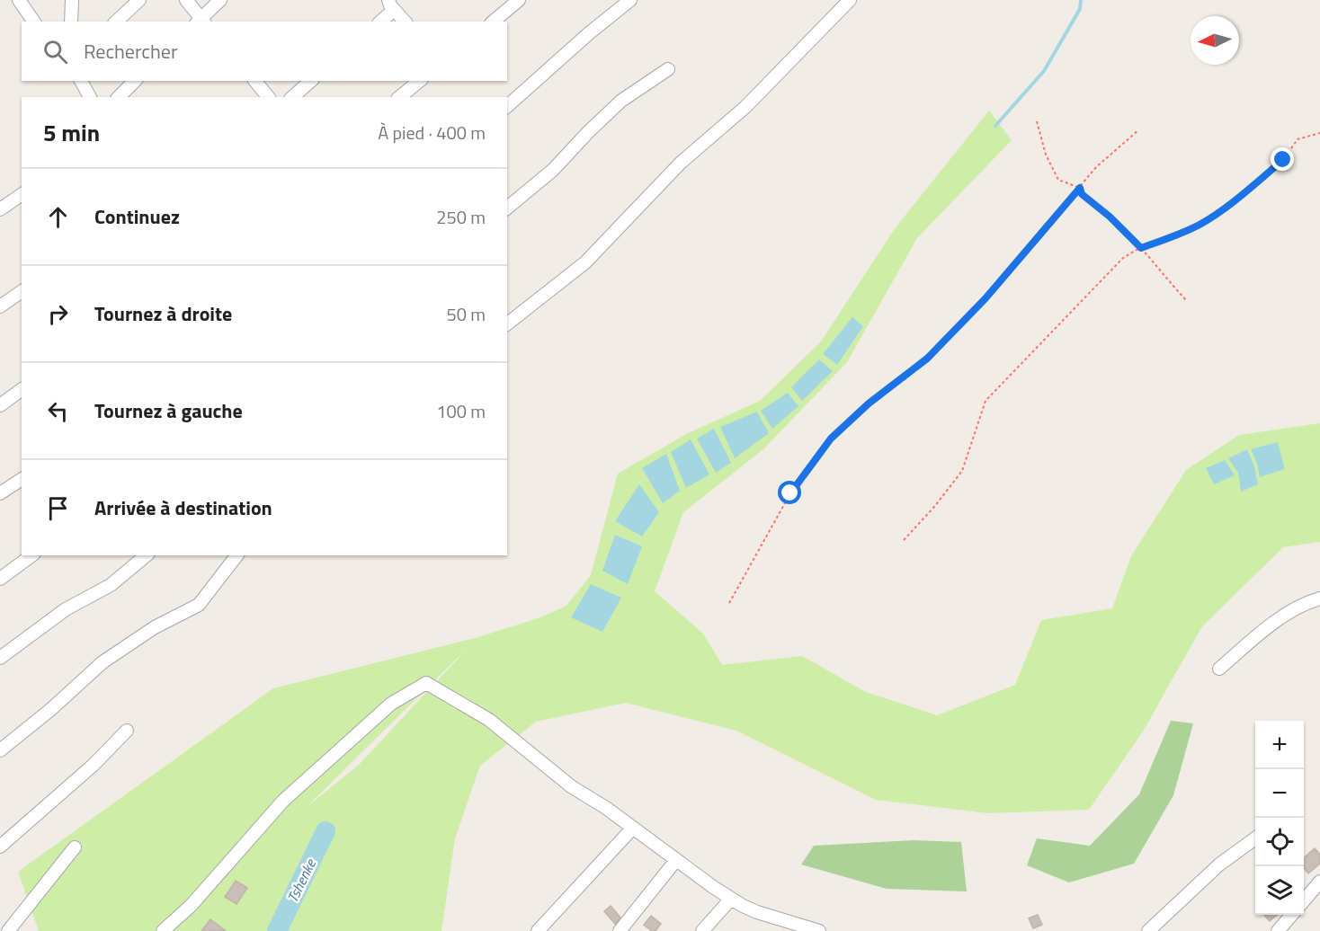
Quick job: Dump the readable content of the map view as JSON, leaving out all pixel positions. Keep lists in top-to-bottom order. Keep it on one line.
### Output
{"water":["Tshenke"],"north":"left","page":{"search":"Rechercher","heading":["5 min","À pied · 400 m"],"list":[["Continuez","250 m"],["Tournez à droite","50 m"],["Tournez à gauche","100 m"],"Arrivée à destination"],"map_buttons":["+","−"]}}
